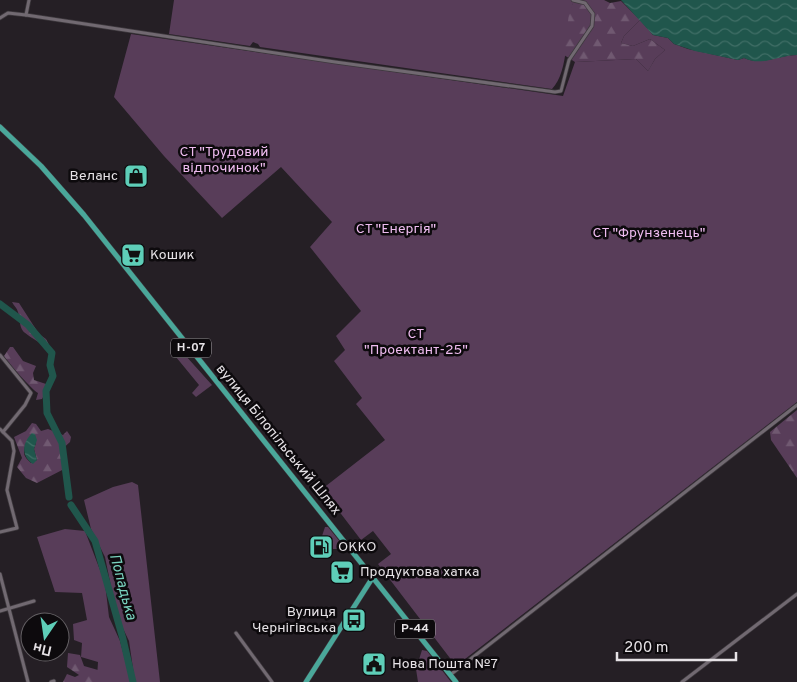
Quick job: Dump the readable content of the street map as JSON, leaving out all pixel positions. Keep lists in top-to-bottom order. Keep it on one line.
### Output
{"streets":{"main road":["Н-07","вулиця Білопільський Шлях","Р-44"]},"water":["Попадька"],"parks":["СТ \"Трудовий відпочинок\"","СТ \"Енергія\"","СТ \"Фрунзенець\"","СТ \"Проектант-25\""],"places":{"shop":["Веланс"],"supermarket":["Кошик","Продуктова хатка"],"fuel station":["ОККО"],"bus stop":["Вулиця Чернігівська"],"public building":["Нова Пошта №7"]},"scale_bar":"200 m","north":"bottom"}
